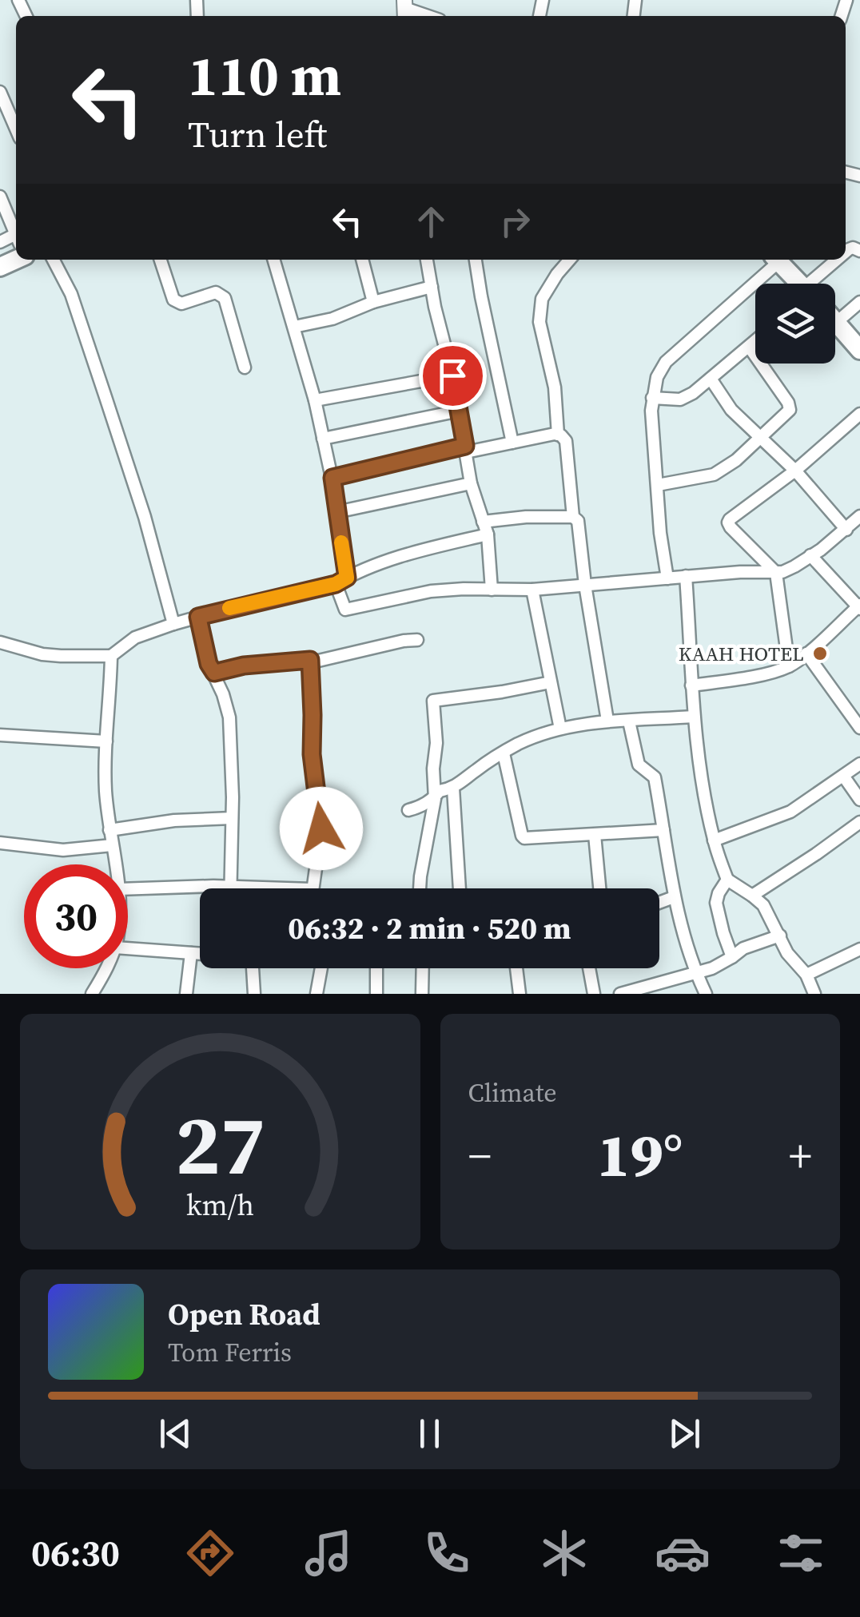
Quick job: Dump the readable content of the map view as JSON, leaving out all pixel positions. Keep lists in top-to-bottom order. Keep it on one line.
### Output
{"places":["KAAH HOTEL"],"page":{"turn":["110 m","Turn left"],"limit":"30","trip":"06:32 · 2 min · 520 m","tile":"Climate","heat":["−","19°","+"],"song":["Open Road","Tom Ferris"],"tabs":"06:30","gauge":["27","km/h"]}}
